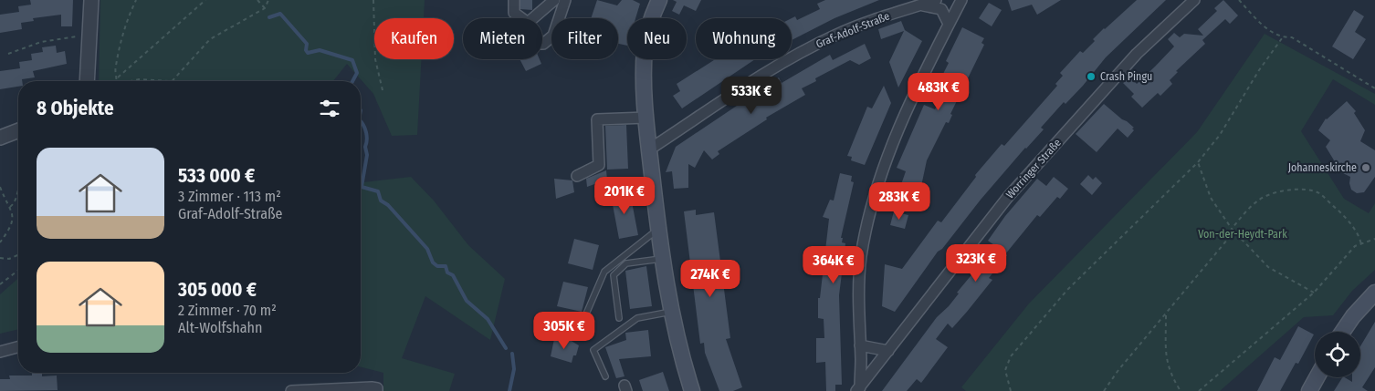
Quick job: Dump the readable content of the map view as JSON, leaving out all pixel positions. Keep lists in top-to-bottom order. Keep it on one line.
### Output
{"streets":{"street":["Graf-Adolf-Straße","Worringer Straße"]},"parks":["Von-der-Heydt-Park"],"places":["Crash Pingu","Johanneskirche"],"page":{"chip":["Kaufen","Mieten","Filter","Neu","Wohnung"],"price":["483K €","533K €","201K €","283K €","323K €","364K €","274K €","305K €"],"heading":"8 Objekte","list":[{"name":"533 000 €","note":"3 Zimmer · 113 m² · Graf-Adolf-Straße"},{"name":"305 000 €","note":"2 Zimmer · 70 m² · Alt-Wolfshahn"}]}}
